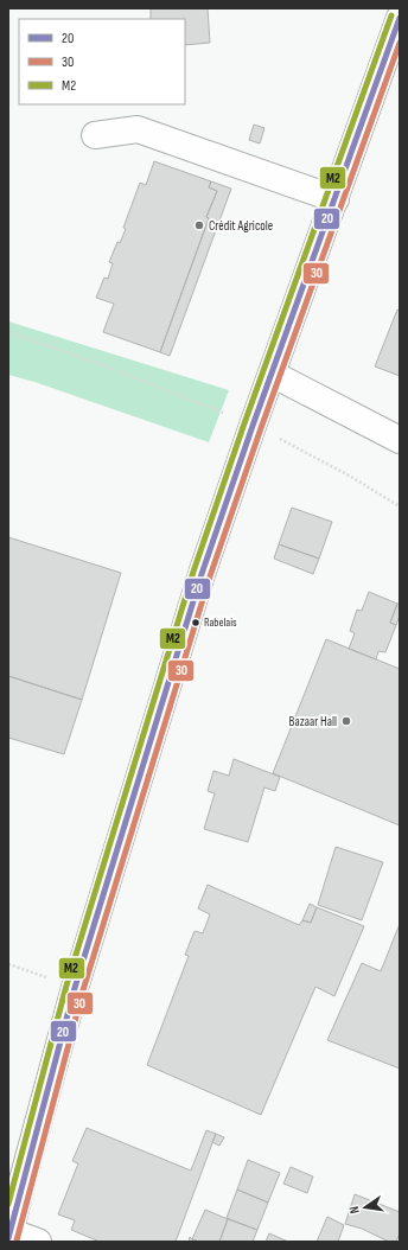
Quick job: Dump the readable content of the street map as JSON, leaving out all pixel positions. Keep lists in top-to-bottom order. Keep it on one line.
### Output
{"places":["Crédit Agricole","Rabelais","Bazaar Hall"],"lines":["transit line M2","transit line 20","transit line 30"],"legend":["20","30","M2"],"north":"left"}
